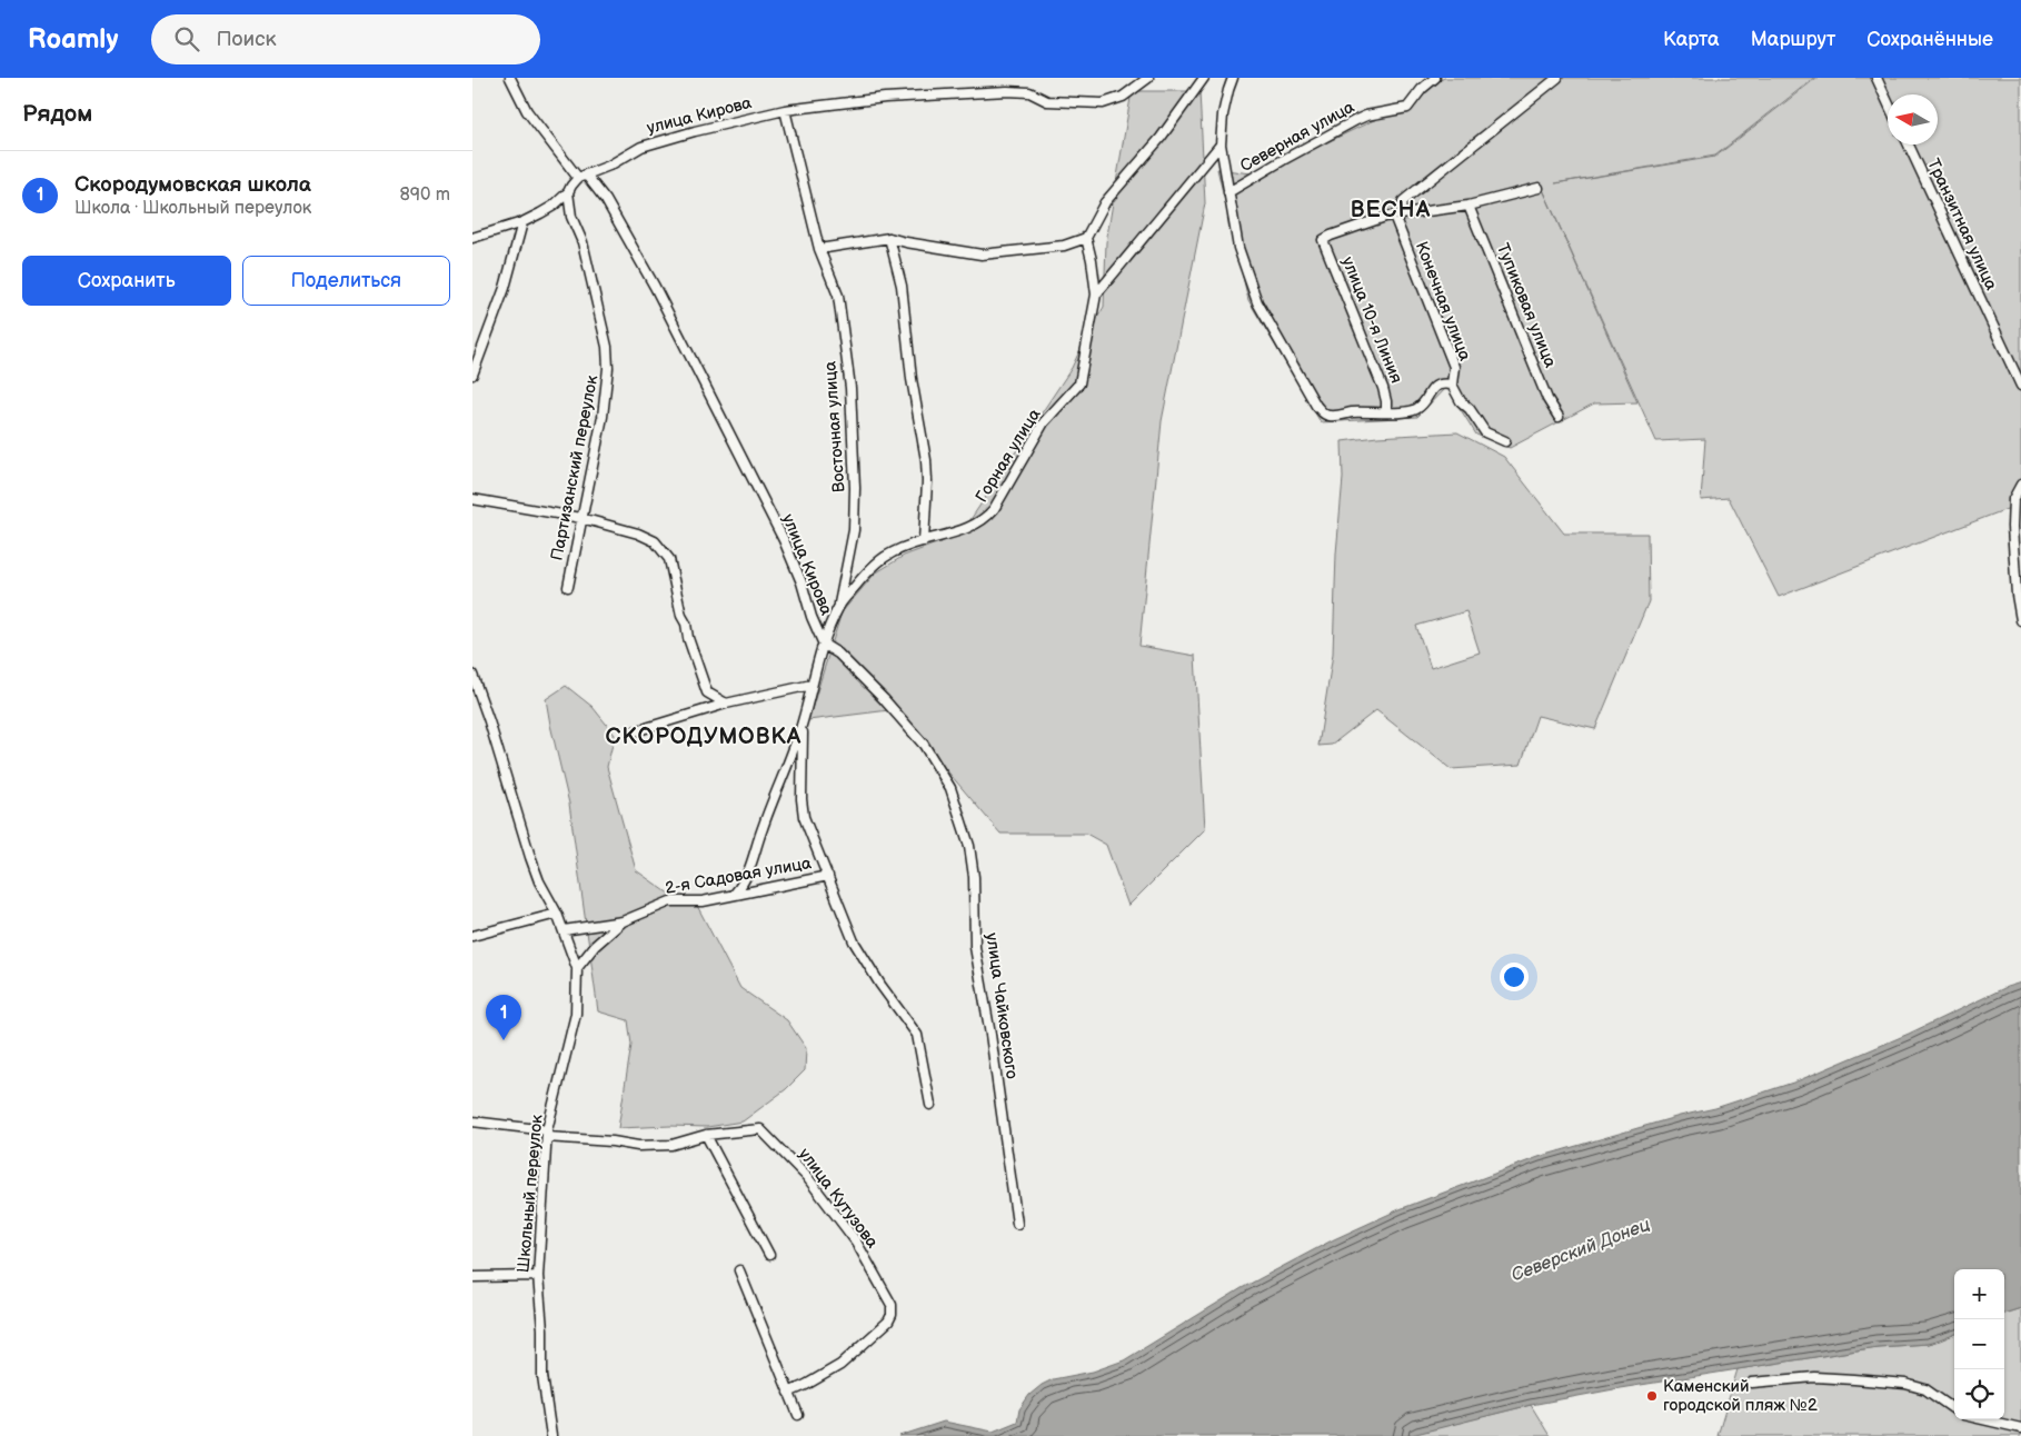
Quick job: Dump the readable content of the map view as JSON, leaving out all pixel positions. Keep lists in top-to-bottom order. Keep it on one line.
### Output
{"streets":{"street":["улица Кирова","Северная улица","Транзитная улица","Конечная улица","Тупиковая улица","улица 10-я Линия","Восточная улица","Горная улица","Партизанский переулок","2-я Садовая улица","улица Чайковского","Школьный переулок","улица Кутузова"]},"crossings":[["улица Кирова","Восточная улица"],["улица Кирова","Горная улица"],["улица Кирова","улица Чайковского"],["Северная улица","улица 10-я Линия"],["Конечная улица","улица 10-я Линия"],["Восточная улица","Горная улица"],["Горная улица","2-я Садовая улица"],["Горная улица","улица Чайковского"],["2-я Садовая улица","Школьный переулок"],["Школьный переулок","улица Кутузова"]],"districts":["ВЕСНА","СКОРОДУМОВКА"],"water":["Северский Донец"],"places":["Каменский городской пляж №2"],"north":"left","page":{"header":"Roamly","search":"Поиск","nav":["Карта","Маршрут","Сохранённые"],"heading":"Рядом","list":[{"mark":"1","name":"Скородумовская школа","note":"Школа · Школьный переулок","value":"890 m"}],"buttons":["Сохранить","Поделиться"],"pins":"1","map_buttons":["+","−"]}}
